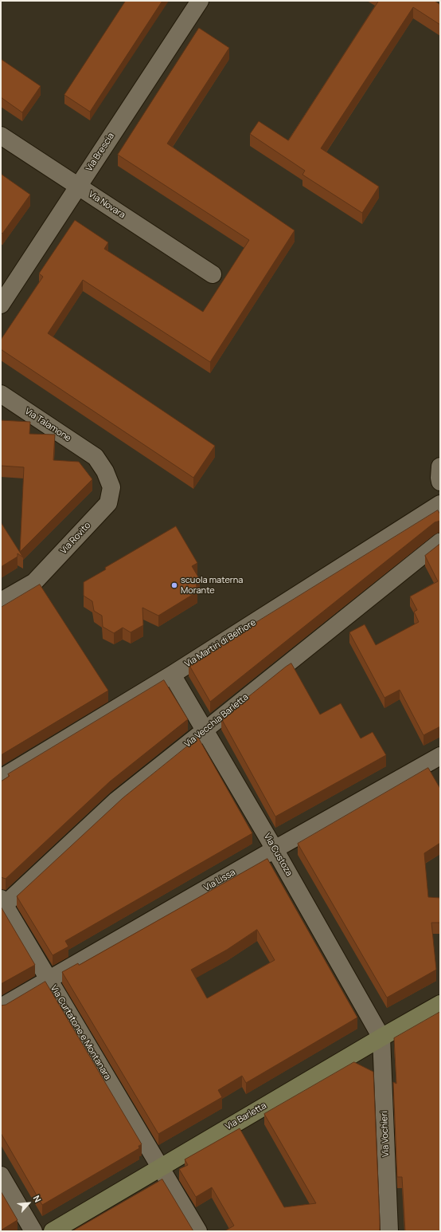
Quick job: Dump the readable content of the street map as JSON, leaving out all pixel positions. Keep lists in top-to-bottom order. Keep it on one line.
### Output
{"streets":{"main road":["Via Barletta"],"street":["Via Brescia","Via Novara","Via Talamone","Via Rovito","Via Martiri di Belfiore","Via Vecchia Barletta","Via Custoza","Via Lissa","Via Curtatone e Montanara","Via Vochieri"]},"crossings":[["Via Brescia","Via Novara"],["Via Talamone","Via Rovito"],["Via Martiri di Belfiore","Via Custoza"],["Via Vecchia Barletta","Via Custoza"],["Via Vecchia Barletta","Via Curtatone e Montanara"],["Via Custoza","Via Lissa"],["Via Custoza","Via Barletta"],["Via Custoza","Via Vochieri"],["Via Lissa","Via Curtatone e Montanara"],["Via Curtatone e Montanara","Via Barletta"],["Via Barletta","Via Vochieri"]],"places":["scuola materna Morante"],"north":"top right"}
